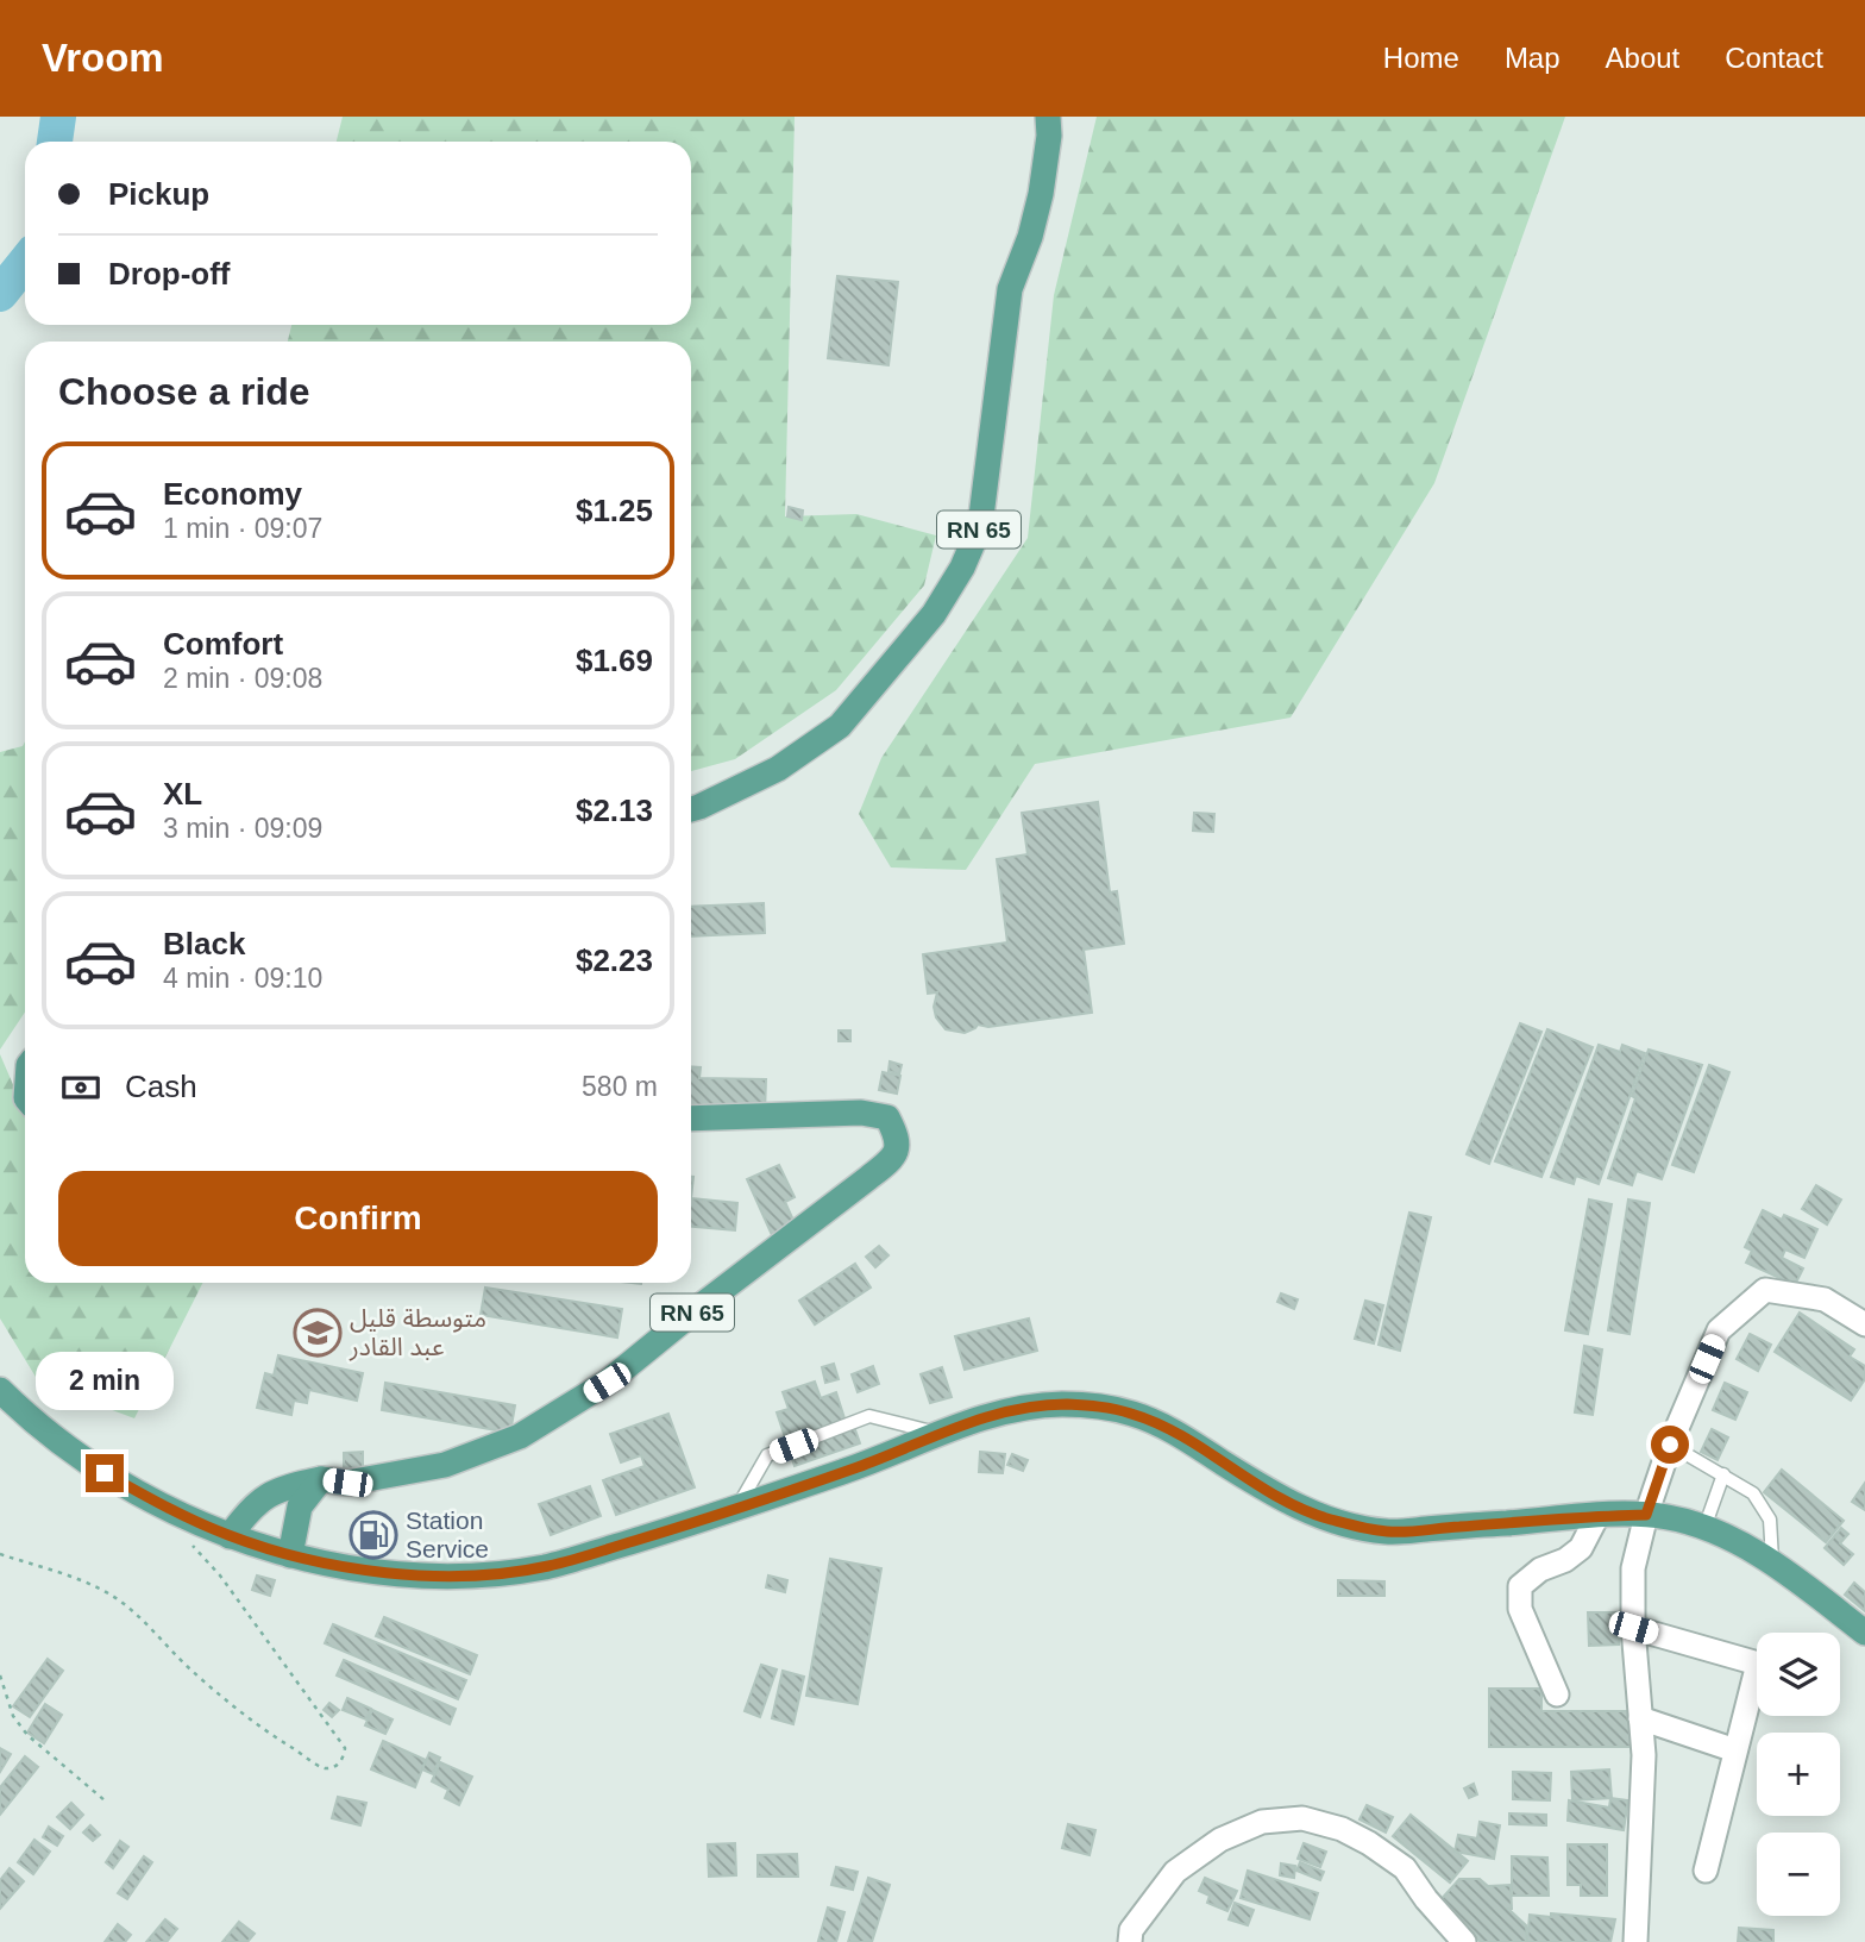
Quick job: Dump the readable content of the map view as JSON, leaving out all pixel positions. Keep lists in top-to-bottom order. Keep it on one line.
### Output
{"streets":{"main road":["RN 65"]},"places":{"school or university":["متوسطة قليل عبد القادر"],"fuel station":["Station Service"]},"page":{"header":"Vroom","nav":["Home","Map","About","Contact"],"banner":["Pickup","Drop-off"],"heading":"Choose a ride","list":[{"name":"Economy","note":"1 min · 09:07","value":"$1.25"},{"name":"Comfort","note":"2 min · 09:08","value":"$1.69"},{"name":"XL","note":"3 min · 09:09","value":"$2.13"},{"name":"Black","note":"4 min · 09:10","value":"$2.23"}],"pay":["Cash","580 m"],"buttons":"Confirm","bubble":"2 min","map_buttons":["+","−"]}}
